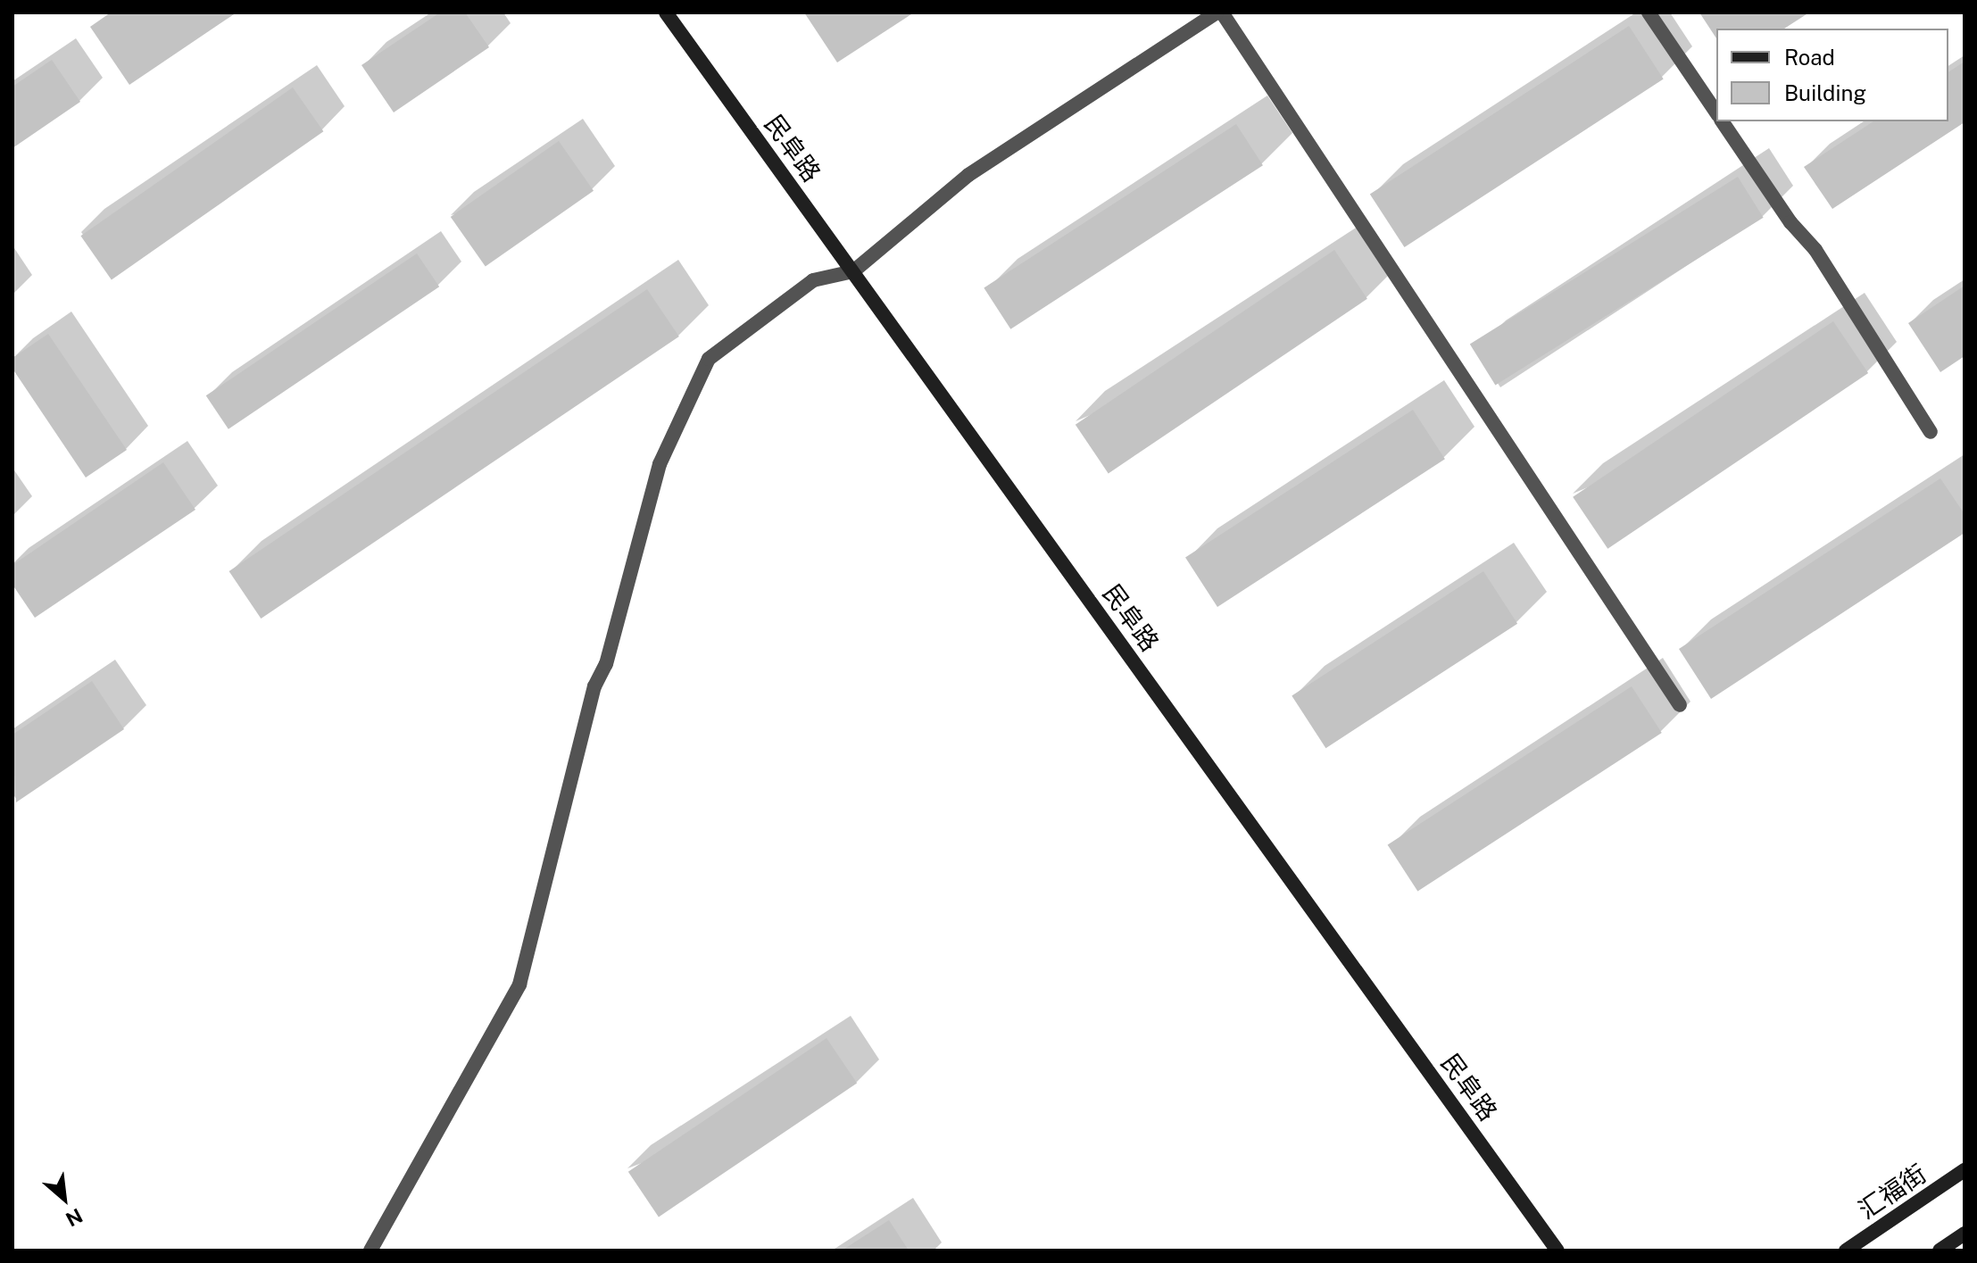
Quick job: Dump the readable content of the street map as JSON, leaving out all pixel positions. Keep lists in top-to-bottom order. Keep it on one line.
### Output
{"streets":{"street":["民阜路","汇福街"]},"legend":["Road","Building"],"north":"bottom right"}
